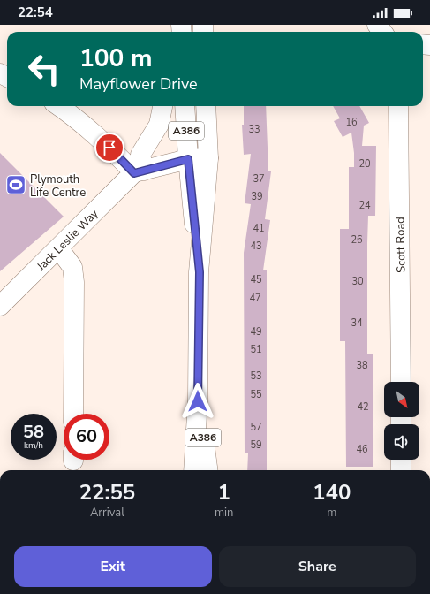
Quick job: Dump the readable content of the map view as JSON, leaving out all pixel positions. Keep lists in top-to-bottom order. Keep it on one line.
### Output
{"streets":{"main road":["A386","Jack Leslie Way","Scott Road"]},"places":{"sports":["Plymouth Life Centre"]},"house_numbers":["16","33","20","37","39","24","41","26","43","45","30","47","34","49","51","38","53","55","42","57","59","46"],"north":"bottom right","page":{"status":"22:54","turn":["100 m","Mayflower Drive"],"speed":"58 km/h","limit":"60","eta":["22:55","Arrival","1","min","140","m"],"buttons":["Exit","Share"]}}
